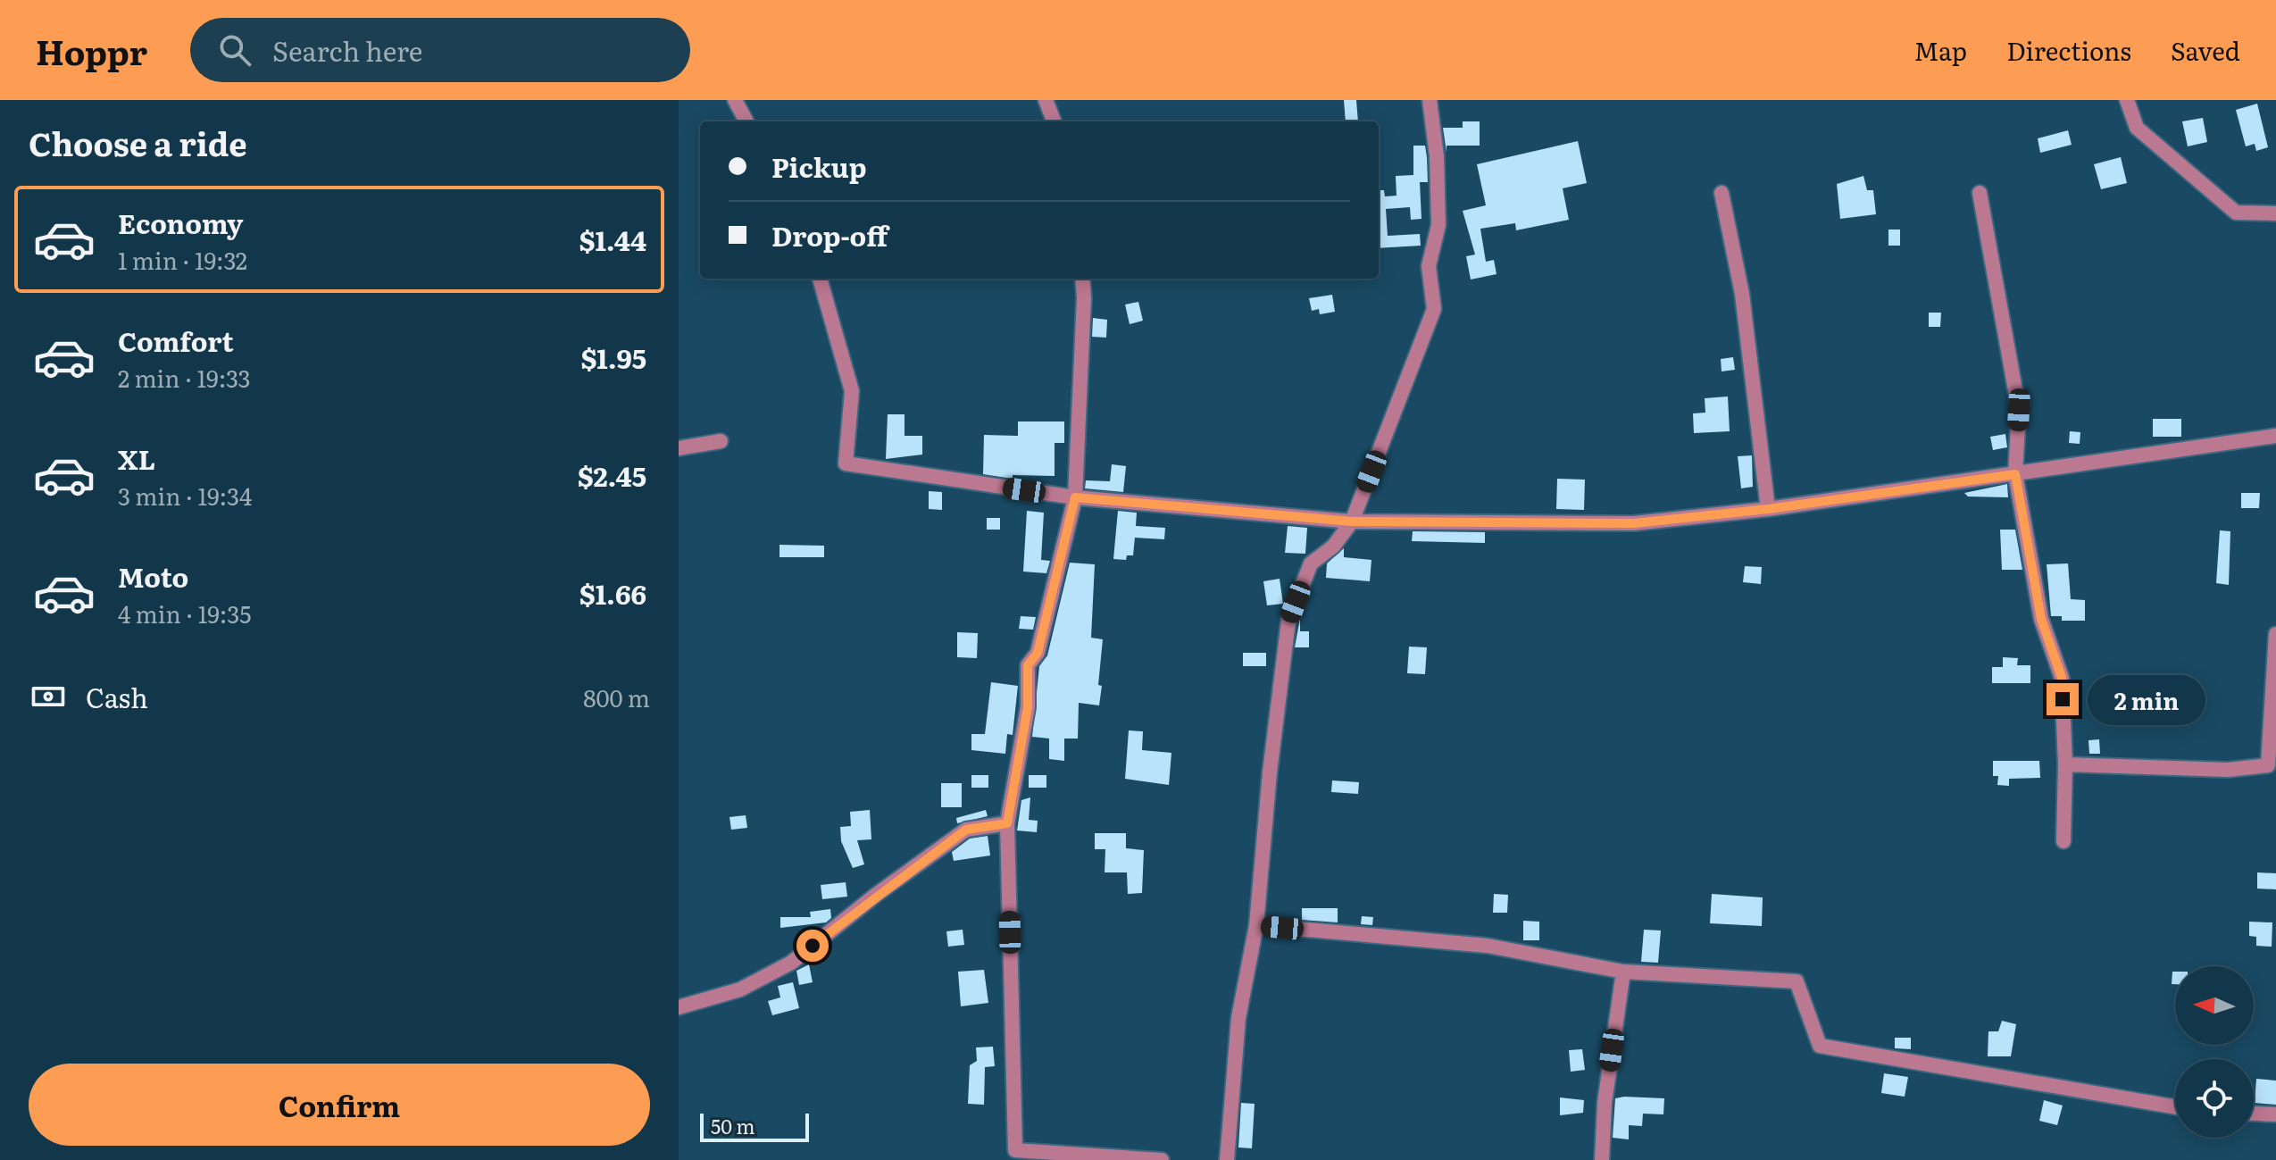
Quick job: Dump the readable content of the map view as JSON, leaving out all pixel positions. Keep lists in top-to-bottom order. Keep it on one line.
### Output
{"scale_bar":"50 m","north":"left","page":{"header":"Hoppr","search":"Search here","nav":["Map","Directions","Saved"],"heading":"Choose a ride","banner":["Pickup","Drop-off"],"list":[{"name":"Economy","note":"1 min · 19:32","value":"$1.44"},{"name":"Comfort","note":"2 min · 19:33","value":"$1.95"},{"name":"XL","note":"3 min · 19:34","value":"$2.45"},{"name":"Moto","note":"4 min · 19:35","value":"$1.66"}],"pay":["Cash","800 m"],"bubble":"2 min","buttons":"Confirm","scale":"50 m"}}
